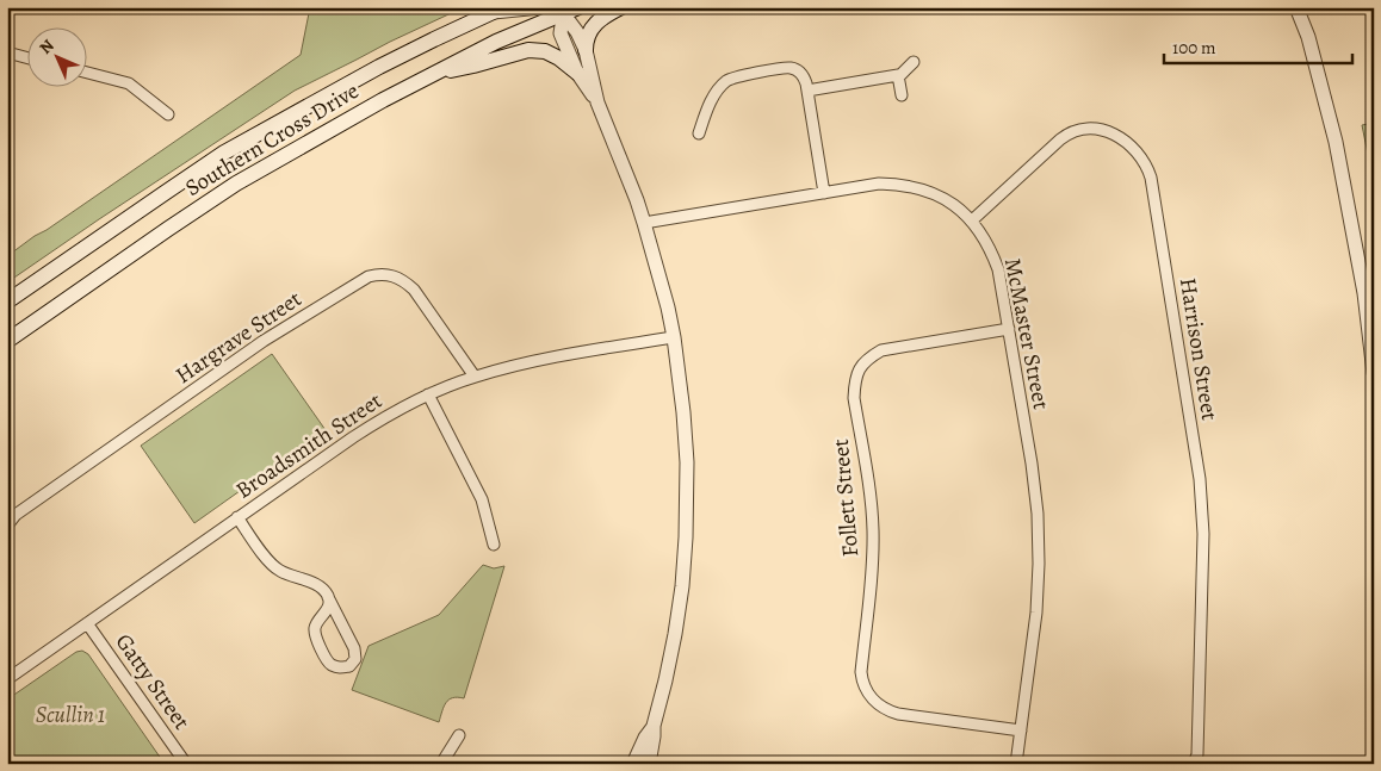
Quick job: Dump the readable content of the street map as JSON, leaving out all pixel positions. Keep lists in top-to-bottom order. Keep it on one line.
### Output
{"streets":{"main road":["Southern Cross Drive"],"street":["McMaster Street","Hargrave Street","Harrison Street","Broadsmith Street","Follett Street","Gatty Street"]},"crossings":[["McMaster Street","Harrison Street"],["McMaster Street","Follett Street"],["Hargrave Street","Broadsmith Street"],["Broadsmith Street","Gatty Street"]],"parks":["Scullin 1"],"scale_bar":"100 m","north":"top left"}
